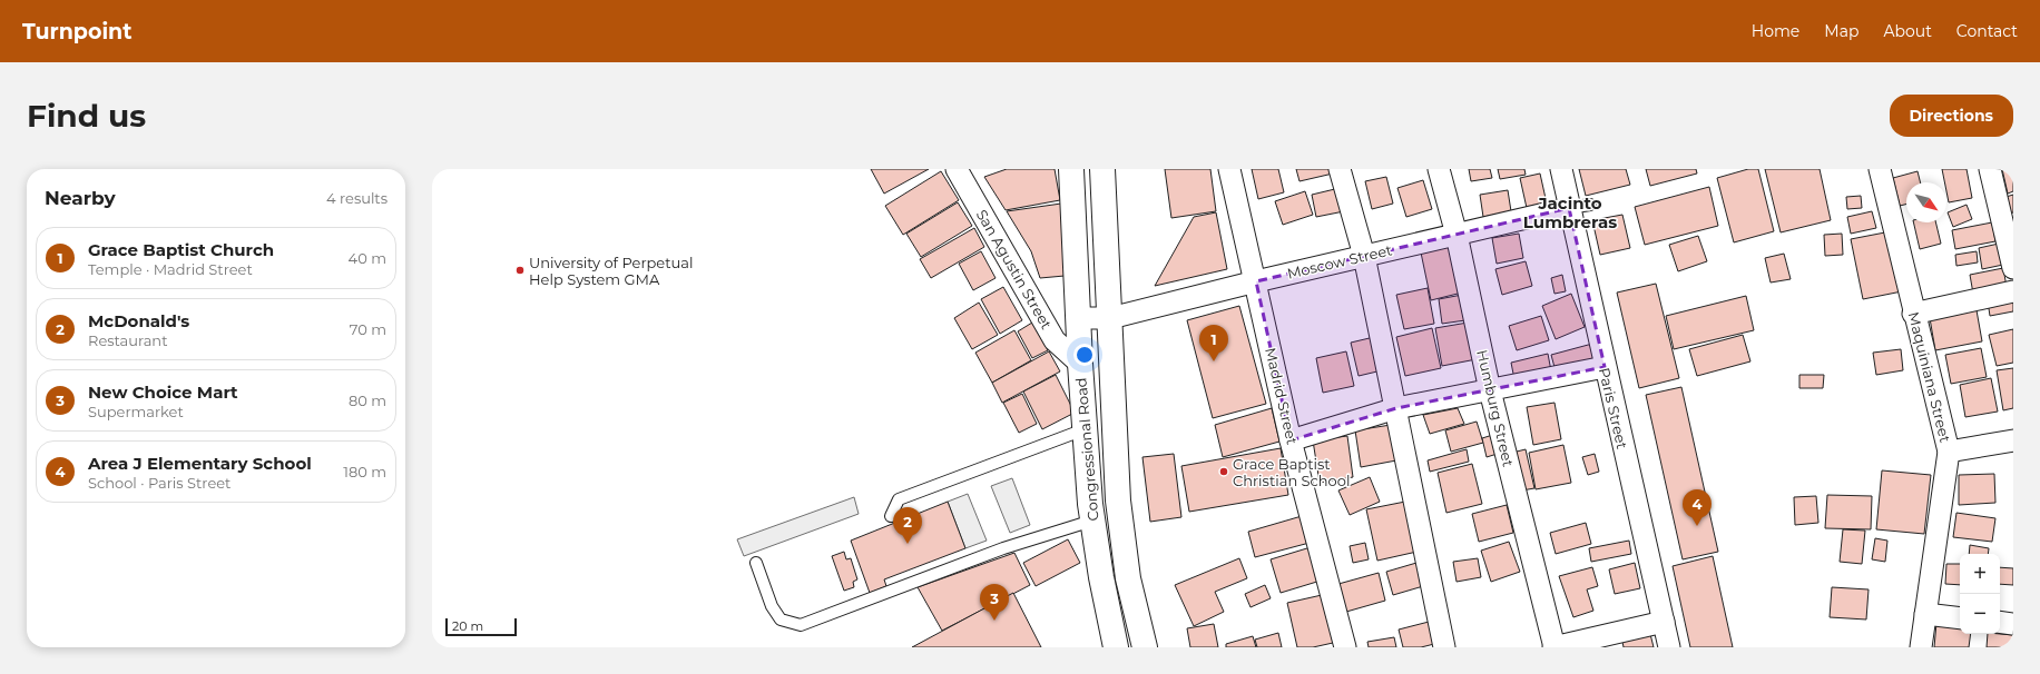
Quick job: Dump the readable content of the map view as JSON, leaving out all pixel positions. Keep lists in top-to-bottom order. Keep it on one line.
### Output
{"streets":{"main road":["Congressional Road"],"street":["Moscow Street","San Agustin Street","Maquiniana Street","Madrid Street","Humburg Street","Paris Street"]},"crossings":[["Moscow Street","Madrid Street"],["Moscow Street","Humburg Street"],["Moscow Street","Paris Street"],["Moscow Street","Congressional Road"],["San Agustin Street","Congressional Road"]],"districts":["Jacinto Lumbreras"],"places":["University of Perpetual Help System GMA","Grace Baptist Christian School"],"scale_bar":"20 m","north":"bottom right","page":{"header":"Turnpoint","nav":["Home","Map","About","Contact"],"buttons":"Directions","title":"Find us","heading":["Nearby","4 results"],"list":[{"mark":"1","name":"Grace Baptist Church","note":"Temple · Madrid Street","value":"40 m"},{"mark":"2","name":"McDonald's","note":"Restaurant","value":"70 m"},{"mark":"3","name":"New Choice Mart","note":"Supermarket","value":"80 m"},{"mark":"4","name":"Area J Elementary School","note":"School · Paris Street","value":"180 m"}],"pins":["1","4","2","3"],"map_buttons":["+","−"],"scale":"20 m"}}
